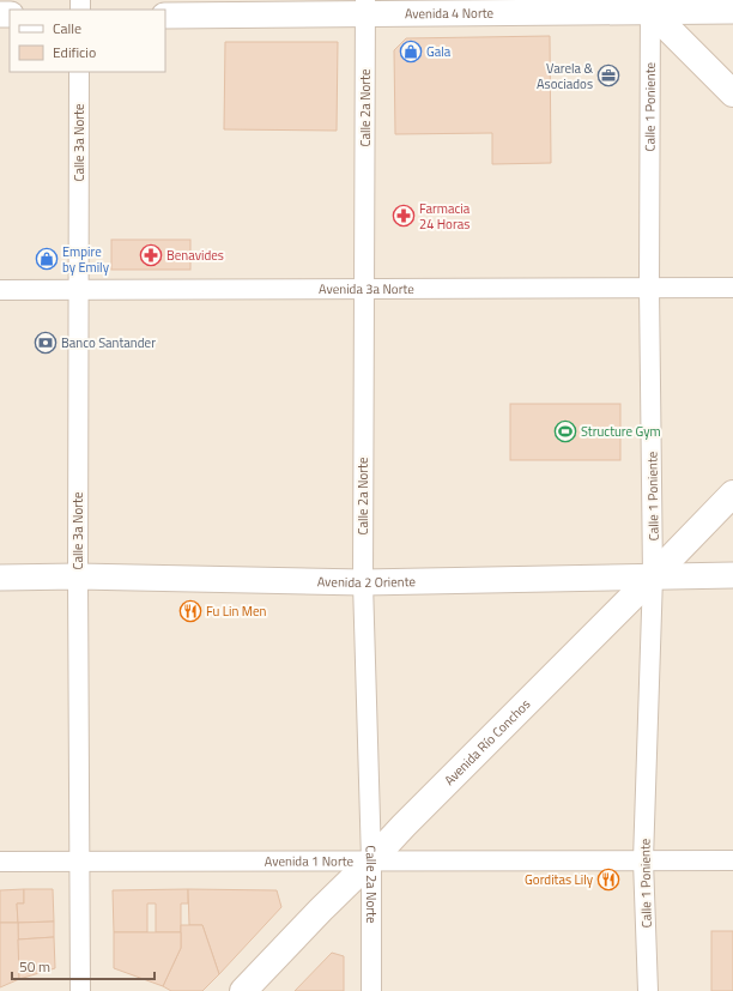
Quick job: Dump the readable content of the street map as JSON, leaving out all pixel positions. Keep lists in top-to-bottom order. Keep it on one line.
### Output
{"streets":{"main road":["Avenida Río Conchos"],"street":["Avenida 4 Norte","Calle 2a Norte","Calle 1 Poniente","Calle 3a Norte","Avenida 3a Norte","Avenida 2 Oriente","Avenida 1 Norte"]},"crossings":[["Avenida 4 Norte","Calle 2a Norte"],["Avenida 4 Norte","Calle 1 Poniente"],["Calle 2a Norte","Avenida 3a Norte"],["Calle 2a Norte","Avenida 2 Oriente"],["Calle 2a Norte","Avenida Río Conchos"],["Calle 2a Norte","Avenida 1 Norte"],["Calle 1 Poniente","Avenida 3a Norte"],["Calle 1 Poniente","Avenida 2 Oriente"],["Calle 1 Poniente","Avenida Río Conchos"],["Calle 1 Poniente","Avenida 1 Norte"],["Calle 3a Norte","Avenida 3a Norte"],["Calle 3a Norte","Avenida 2 Oriente"],["Calle 3a Norte","Avenida 1 Norte"],["Avenida 2 Oriente","Avenida Río Conchos"],["Avenida Río Conchos","Avenida 1 Norte"]],"places":{"shop":["Gala","Empire by Emily"],"office":["Varela & Asociados"],"pharmacy":["Farmacia 24 Horas","Benavides"],"bank":["Banco Santander"],"sports":["Structure Gym"],"restaurant":["Fu Lin Men","Gorditas Lily"]},"legend":["Calle","Edificio"],"scale_bar":"50 m"}
